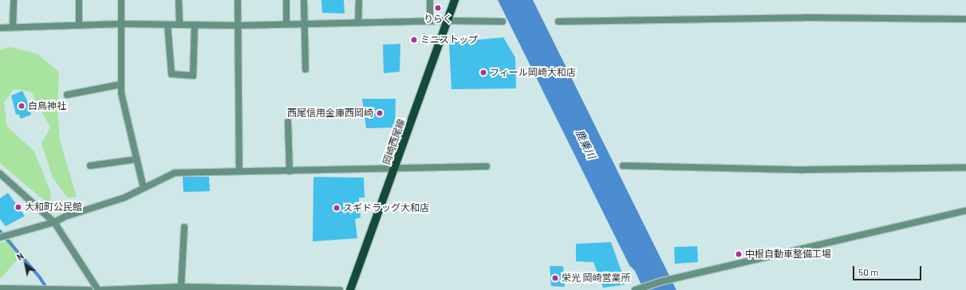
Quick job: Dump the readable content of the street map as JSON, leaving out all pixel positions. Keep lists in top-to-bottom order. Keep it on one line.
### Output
{"streets":{"main road":["岡崎西尾線"]},"water":["鹿乗川"],"places":["りらく","ミニストップ","フィール岡崎大和店","白鳥神社","西尾信用金庫西岡崎","大和町公民館","スギドラッグ大和店","中根自動車整備工場","栄光 岡崎営業所"],"scale_bar":"50 m","north":"top left"}
